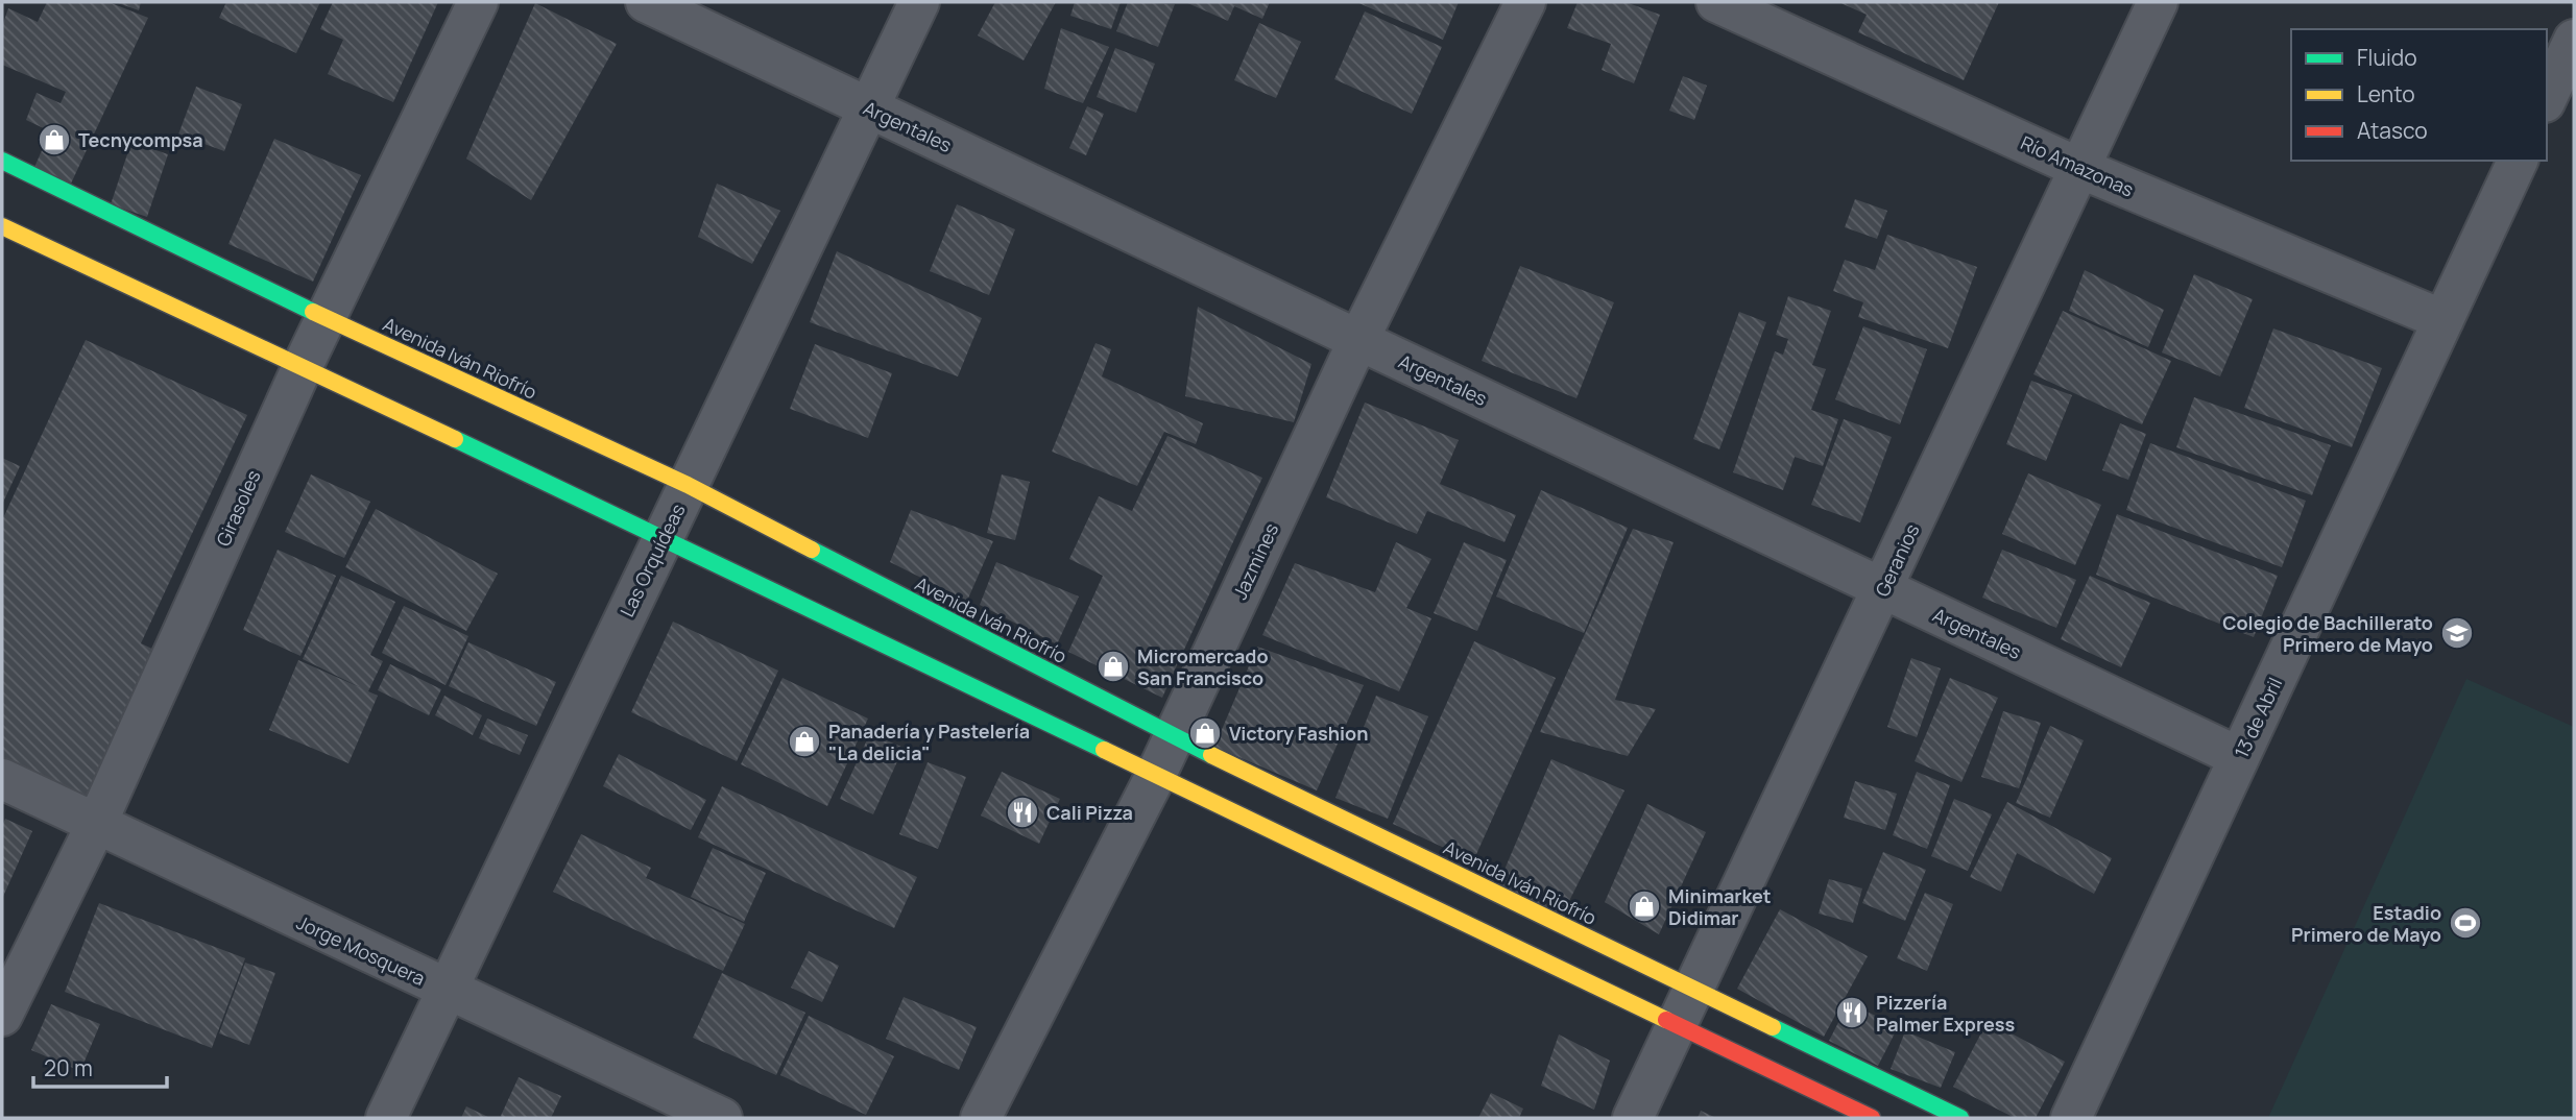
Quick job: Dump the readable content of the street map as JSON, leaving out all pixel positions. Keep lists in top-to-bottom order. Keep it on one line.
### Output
{"streets":{"main road":["Avenida Iván Riofrío"],"street":["Argentales","Río Amazonas","Girasoles","Las Orquídeas","Geranios","Jazmines","13 de Abril","Jorge Mosquera"]},"crossings":[["Argentales","Las Orquídeas"],["Argentales","Geranios"],["Argentales","Jazmines"],["Argentales","13 de Abril"],["Río Amazonas","Geranios"],["Río Amazonas","13 de Abril"],["Avenida Iván Riofrío","Girasoles"],["Avenida Iván Riofrío","Las Orquídeas"],["Avenida Iván Riofrío","Geranios"],["Avenida Iván Riofrío","Jazmines"],["Girasoles","Jorge Mosquera"],["Las Orquídeas","Jorge Mosquera"]],"places":{"shop":["Tecnycompsa","Micromercado San Francisco","Victory Fashion","Panadería y Pastelería \"La delicia\"","Minimarket Didimar"],"school or university":["Colegio de Bachillerato Primero de Mayo"],"restaurant":["Cali Pizza","Pizzería Palmer Express"],"sports":["Estadio Primero de Mayo"]},"legend":["Fluido","Lento","Atasco"],"scale_bar":"20 m"}
